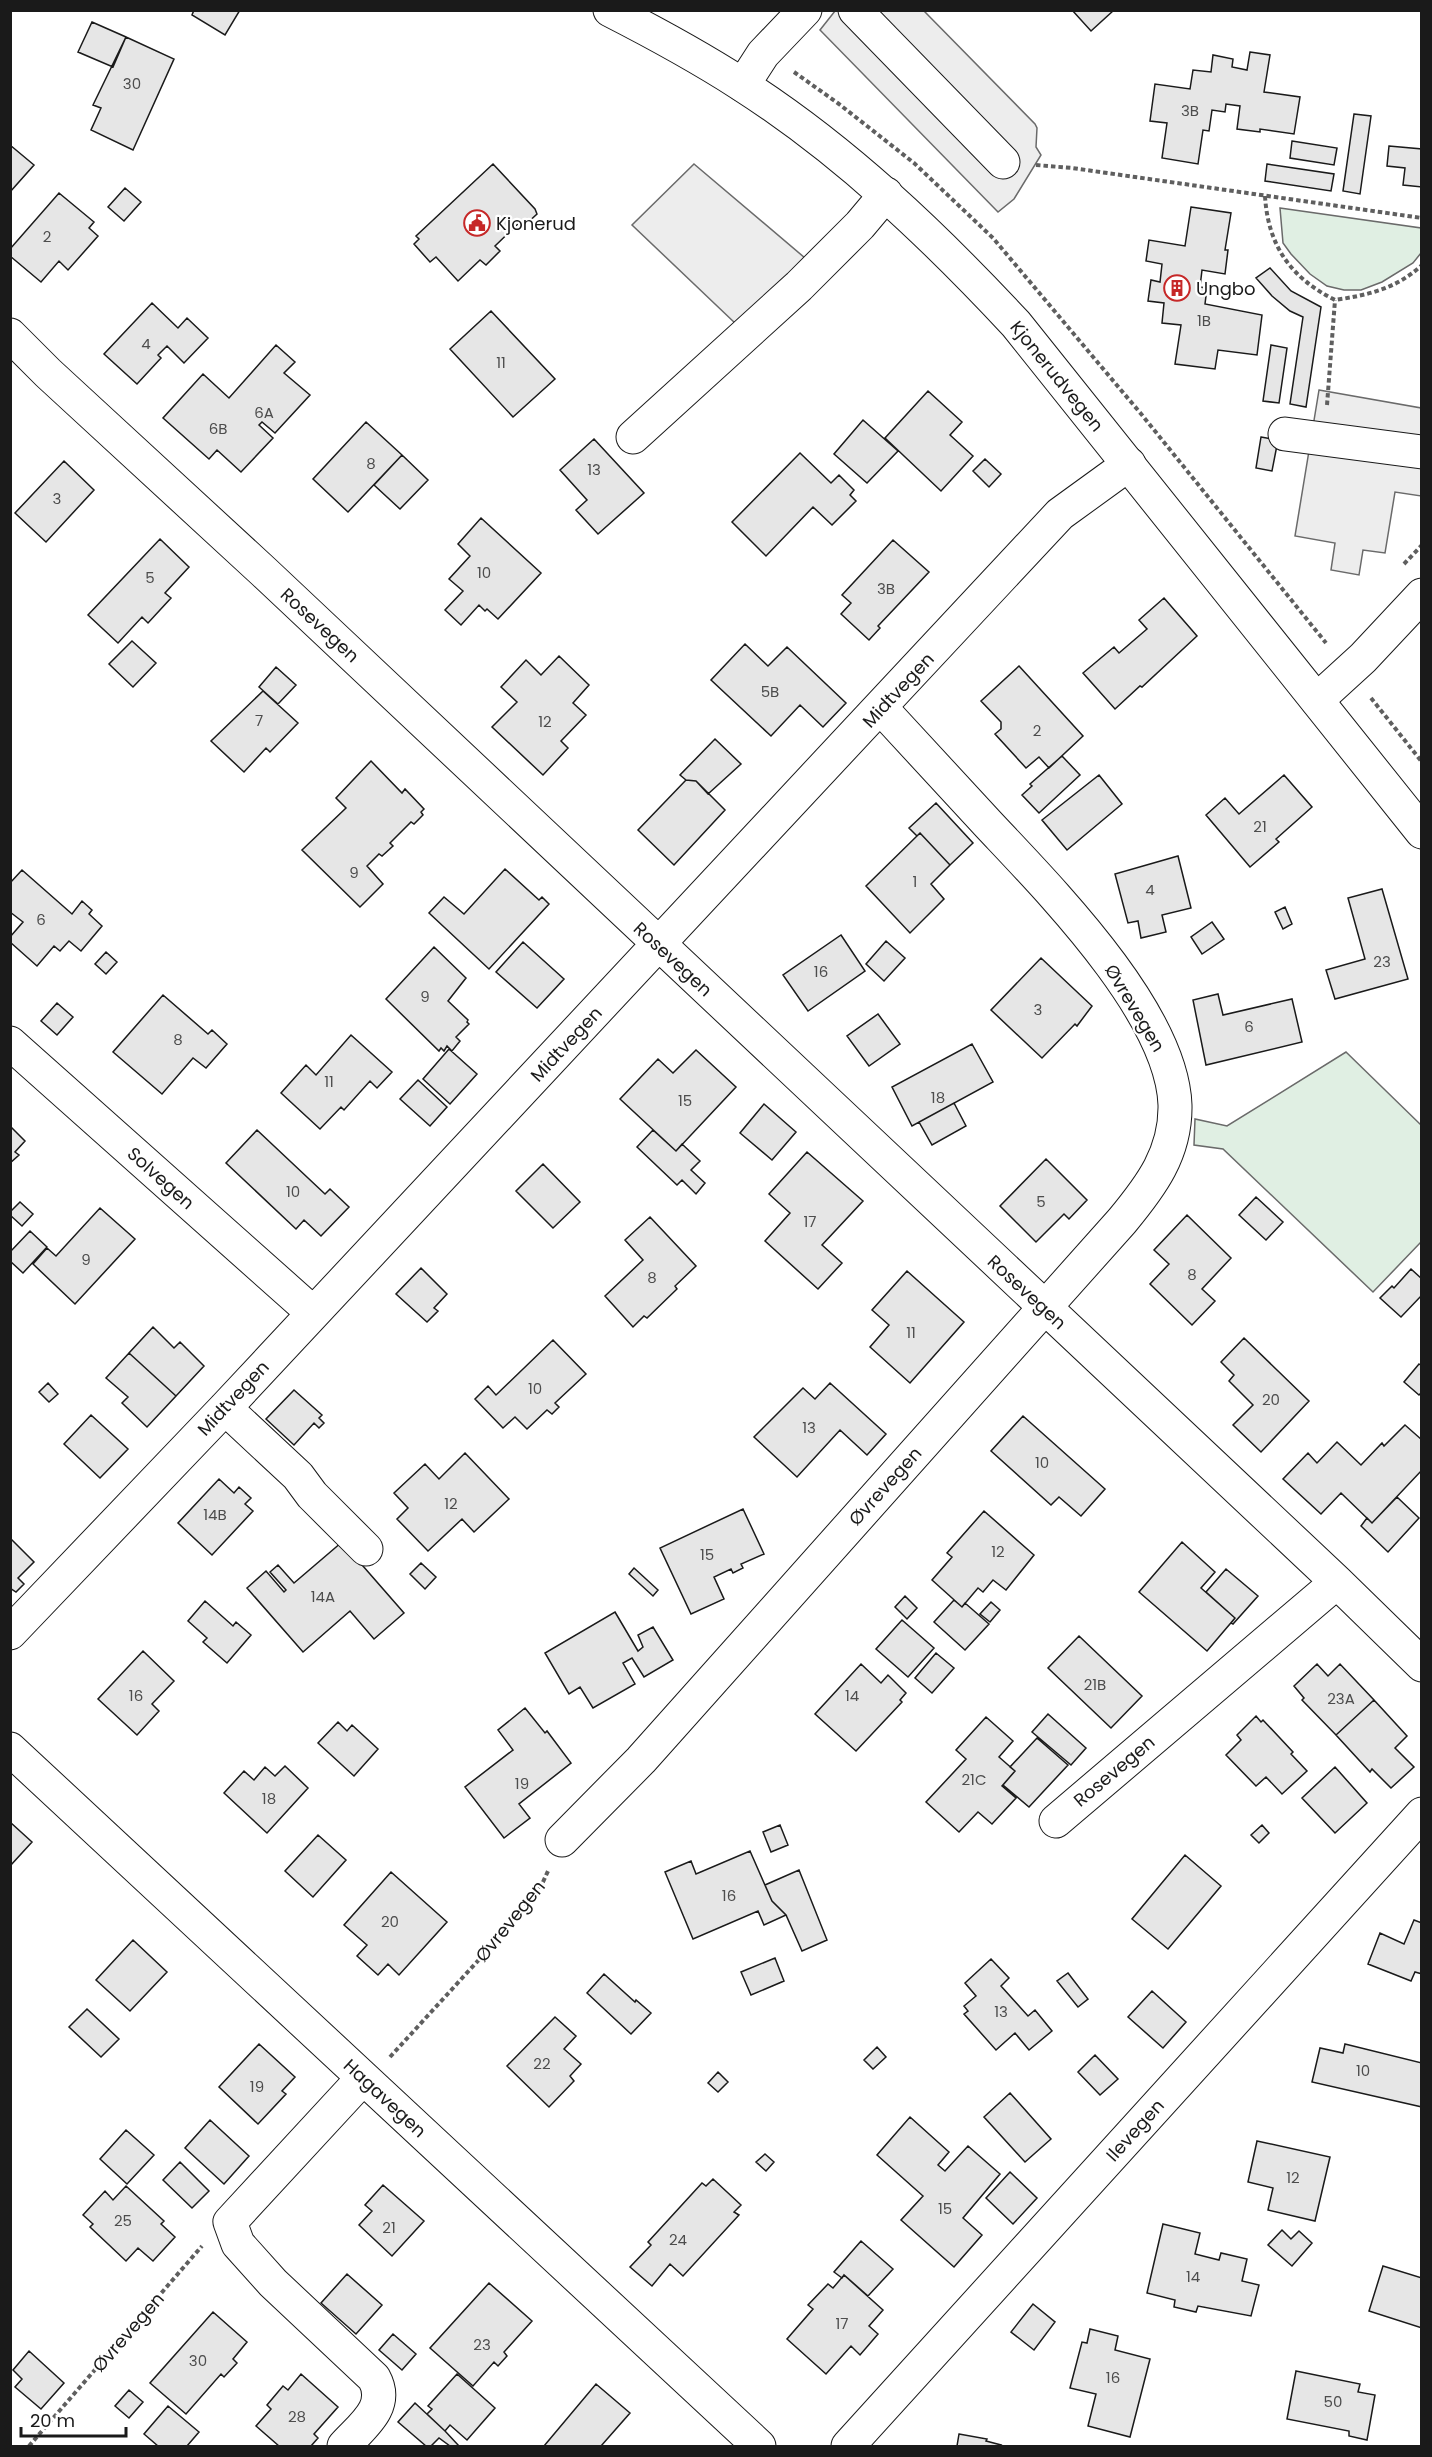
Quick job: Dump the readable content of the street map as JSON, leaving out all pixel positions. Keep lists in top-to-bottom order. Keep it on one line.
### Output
{"streets":{"street":["Kjonerudvegen","Rosevegen","Midtvegen","Øvrevegen","Solvegen","Hagavegen","Ilevegen"]},"crossings":[["Kjonerudvegen","Midtvegen"],["Rosevegen","Midtvegen"],["Rosevegen","Øvrevegen"],["Midtvegen","Øvrevegen"],["Midtvegen","Solvegen"],["Øvrevegen","Hagavegen"]],"places":{"public building":["Kjonerud"],"building":["Ungbo"]},"house_numbers":["30","3B","2","1B","4","11","6A","6B","8","13","3","10","5","3B","5B","7","12","2","21","9","1","4","6","23","16","9","3","6","8","11","18","15","10","5","17","9","8","8","11","10","20","13","10","12","14B","12","15","14A","21B","16","14","23A","21C","19","18","16","20","13","22","10","19","12","15","25","21","24","14","17","23","30","16","50","28"],"scale_bar":"20 m"}
